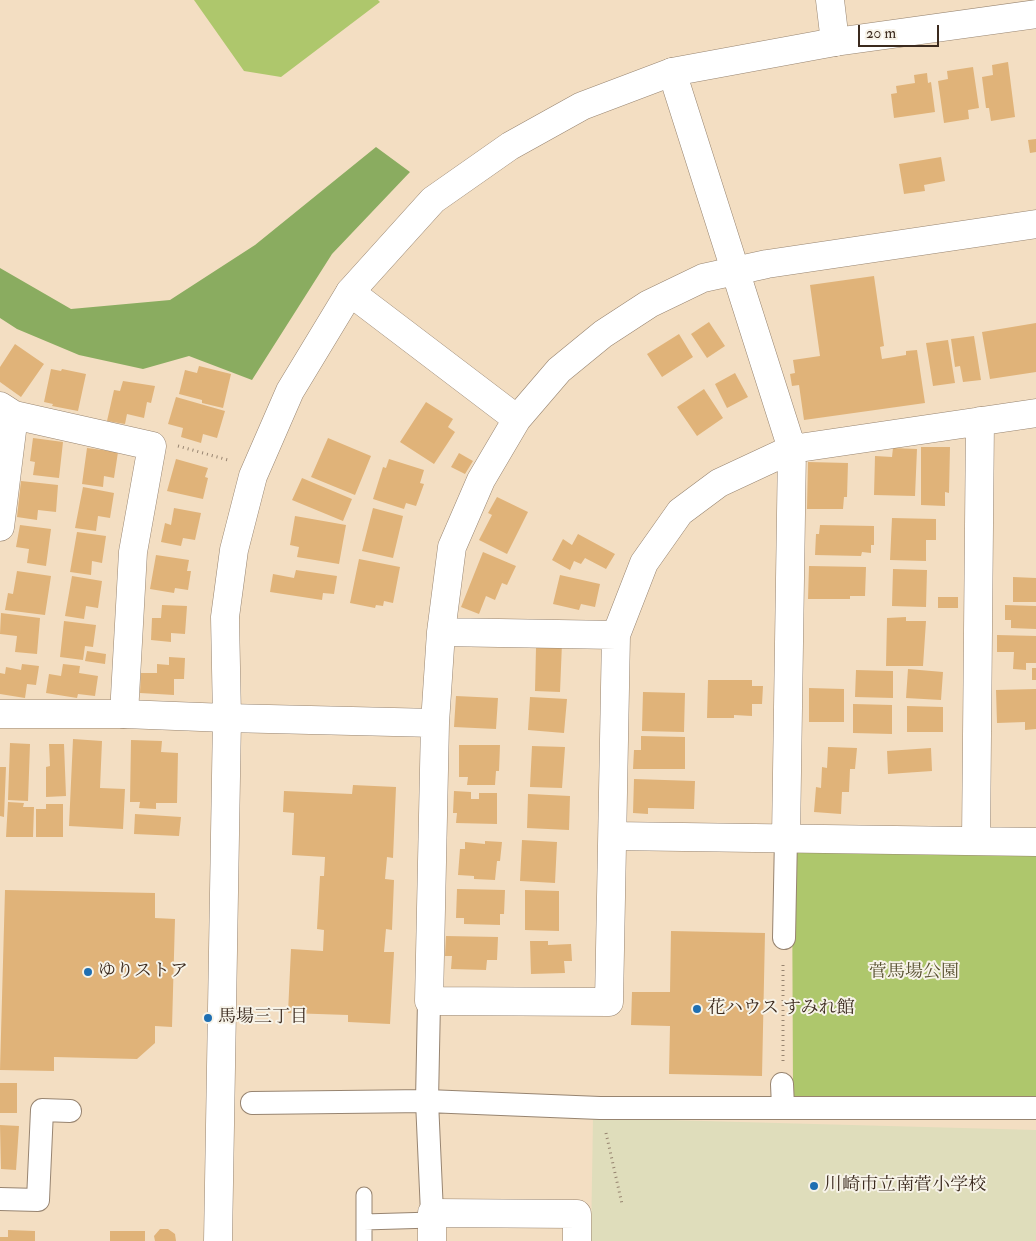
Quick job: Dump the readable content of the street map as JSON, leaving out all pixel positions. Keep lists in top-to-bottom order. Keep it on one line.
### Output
{"parks":["菅馬場公園"],"places":["ゆりストア","花ハウス すみれ館","馬場三丁目","川崎市立南菅小学校"],"scale_bar":"20 m"}
